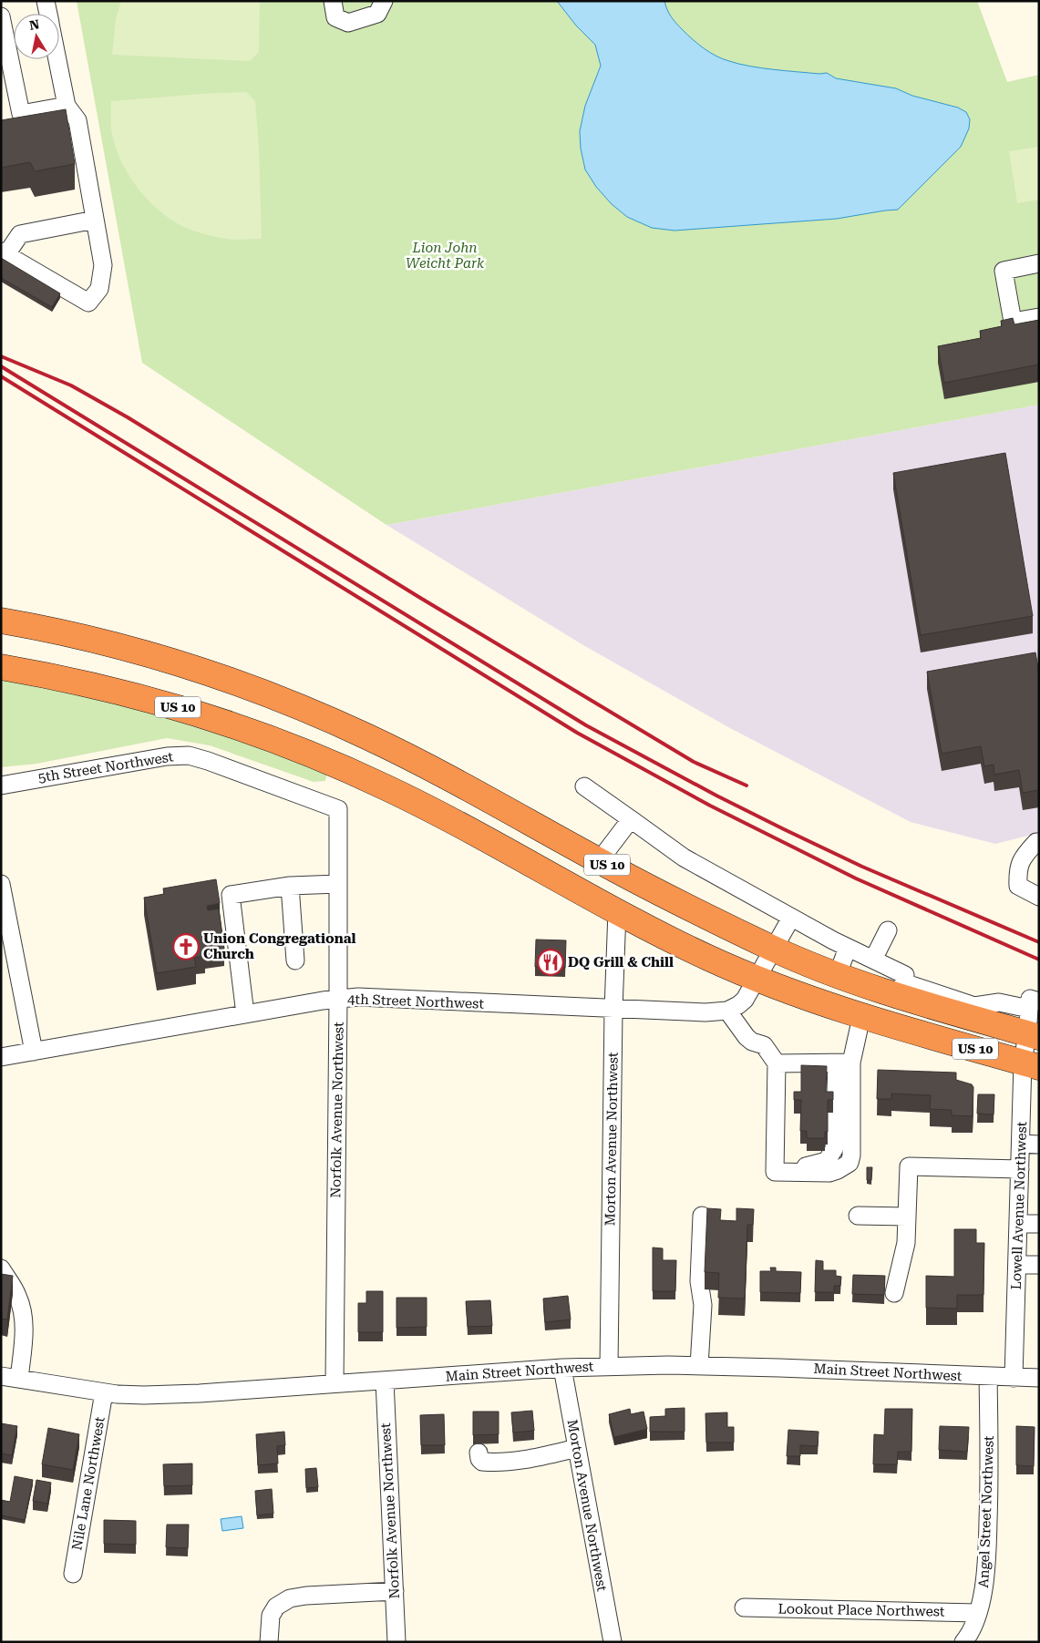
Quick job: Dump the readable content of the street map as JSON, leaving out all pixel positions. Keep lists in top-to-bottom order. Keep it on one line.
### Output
{"streets":{"highway":["US 10"],"street":["5th Street Northwest","4th Street Northwest","Norfolk Avenue Northwest","Morton Avenue Northwest","Lowell Avenue Northwest","Main Street Northwest","Nile Lane Northwest","Angel Street Northwest","Lookout Place Northwest"]},"crossings":[["US 10","Morton Avenue Northwest"],["US 10","Lowell Avenue Northwest"],["5th Street Northwest","Norfolk Avenue Northwest"],["4th Street Northwest","Norfolk Avenue Northwest"],["4th Street Northwest","Morton Avenue Northwest"],["Norfolk Avenue Northwest","Main Street Northwest"],["Morton Avenue Northwest","Main Street Northwest"],["Lowell Avenue Northwest","Main Street Northwest"],["Main Street Northwest","Nile Lane Northwest"],["Main Street Northwest","Angel Street Northwest"],["Angel Street Northwest","Lookout Place Northwest"]],"parks":["Lion John Weicht Park"],"places":{"church":["Union Congregational Church"],"restaurant":["DQ Grill & Chill"]},"north":"top"}
